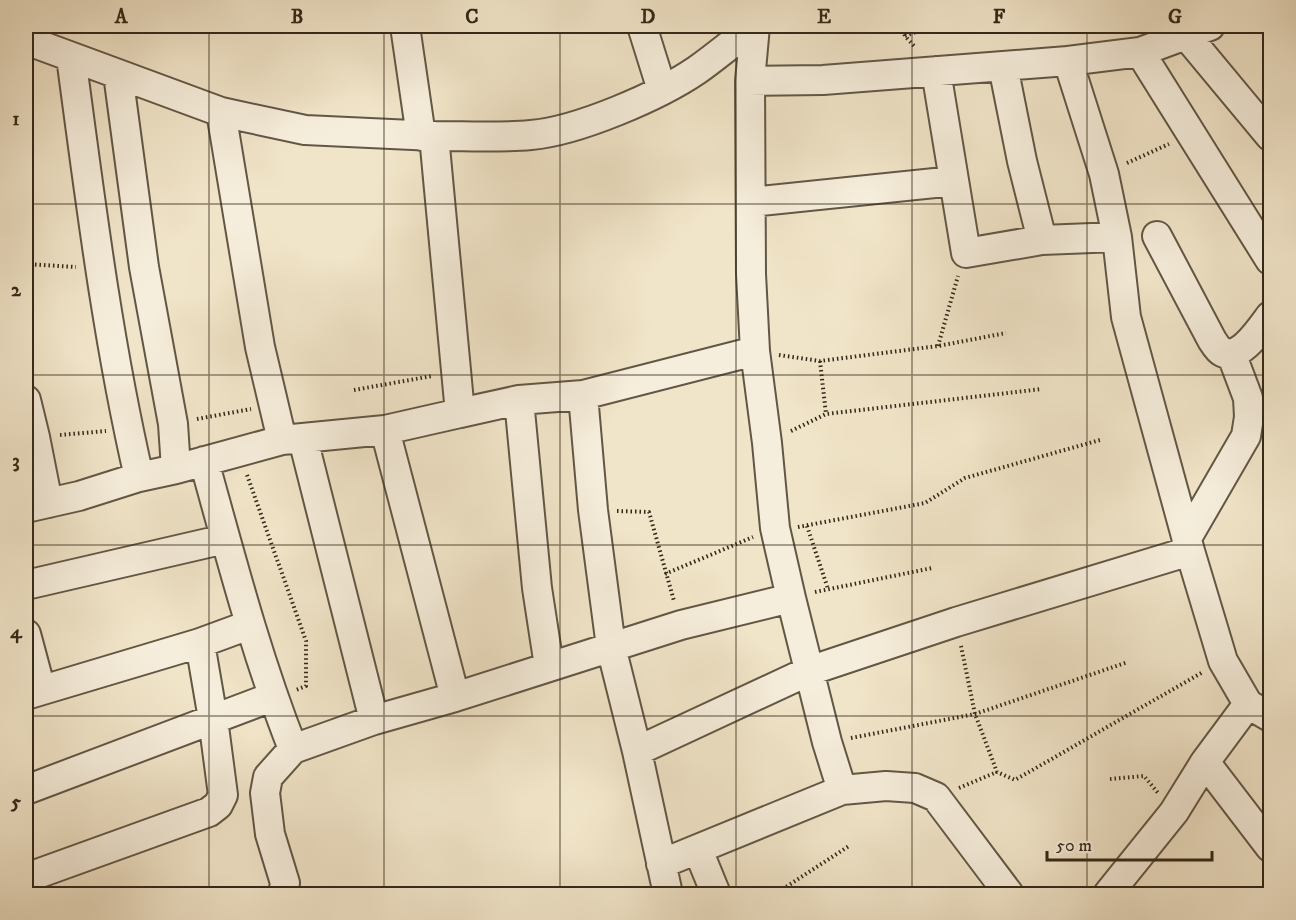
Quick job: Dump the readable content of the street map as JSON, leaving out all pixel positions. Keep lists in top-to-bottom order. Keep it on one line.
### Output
{"scale_bar":"50 m","grid":{"columns":["A","B","C","D","E","F","G"],"rows":["1","2","3","4","5"]}}
